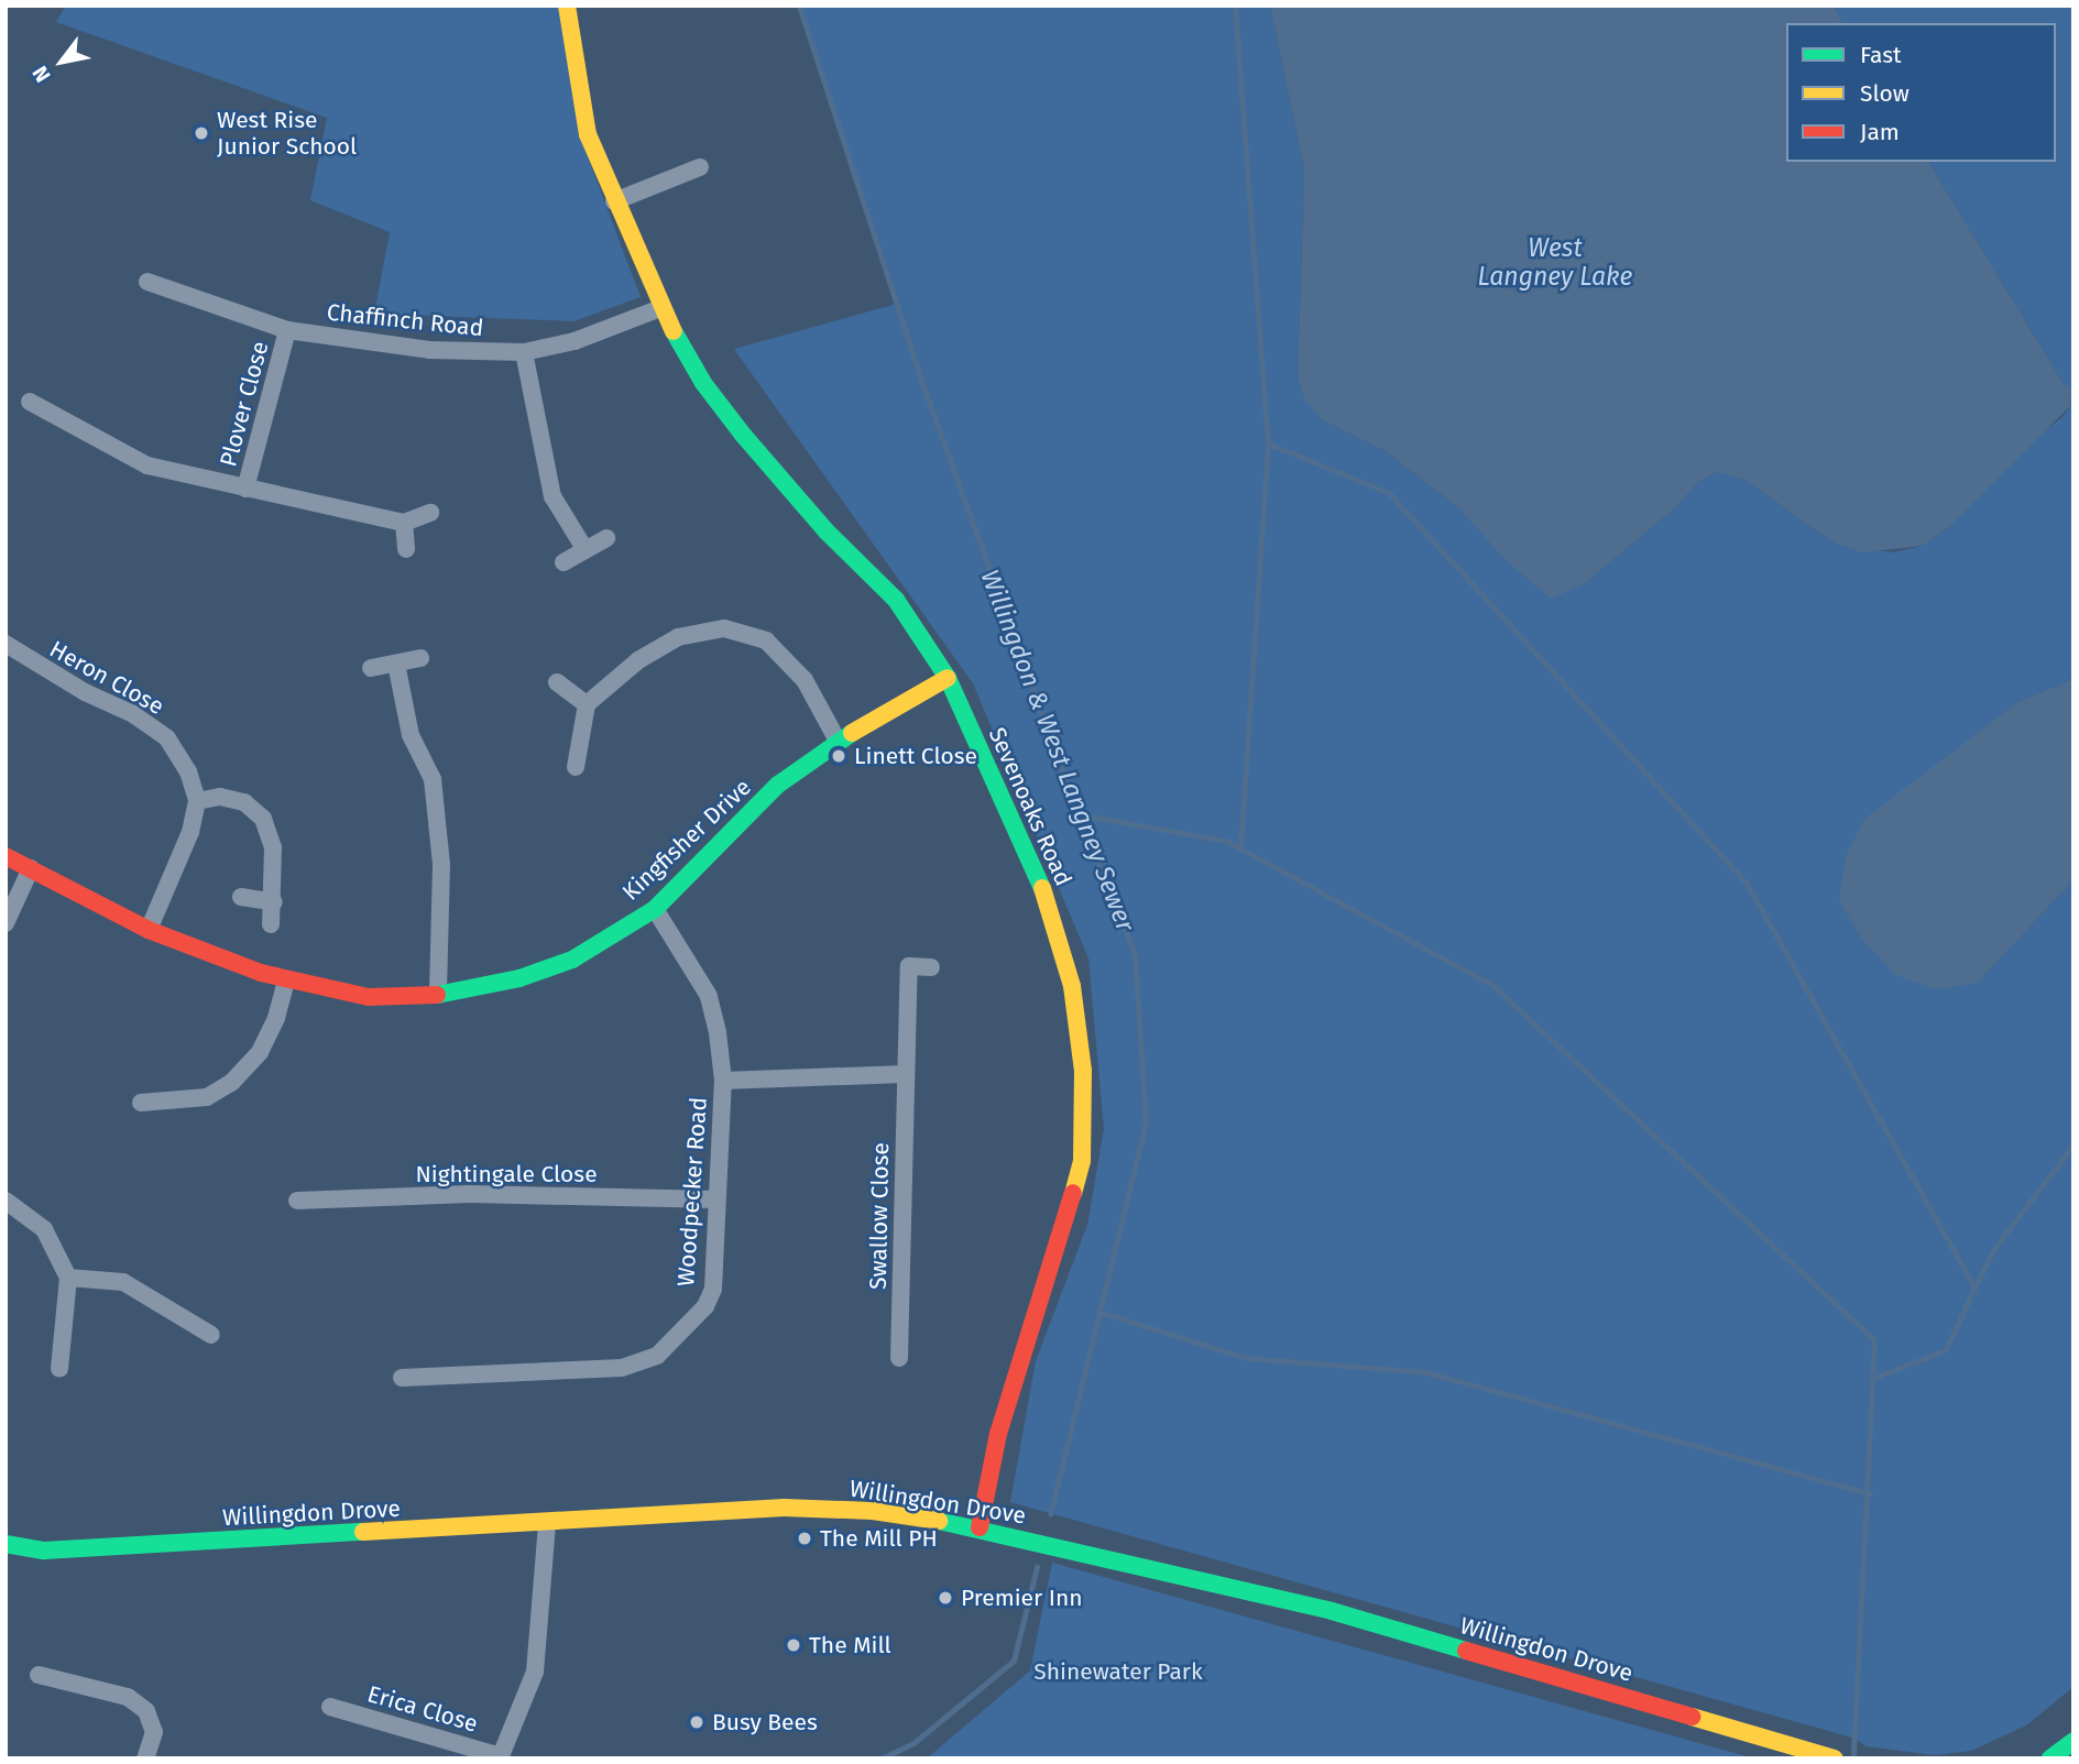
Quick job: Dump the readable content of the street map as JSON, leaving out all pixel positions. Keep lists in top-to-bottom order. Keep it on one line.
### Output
{"streets":{"main road":["Sevenoaks Road","Kingfisher Drive","Willingdon Drove"],"street":["Chaffinch Road","Plover Close","Heron Close","Nightingale Close","Woodpecker Road","Swallow Close","Erica Close"]},"crossings":[["Chaffinch Road","Plover Close"],["Chaffinch Road","Sevenoaks Road"],["Sevenoaks Road","Kingfisher Drive"],["Sevenoaks Road","Willingdon Drove"],["Kingfisher Drive","Woodpecker Road"],["Nightingale Close","Woodpecker Road"]],"water":["West Langney Lake","Willingdon & West Langney Sewer"],"parks":["Shinewater Park"],"places":["West Rise Junior School","Linett Close","The Mill PH","Premier Inn","The Mill","Busy Bees"],"legend":["Fast","Slow","Jam"],"north":"bottom left"}
